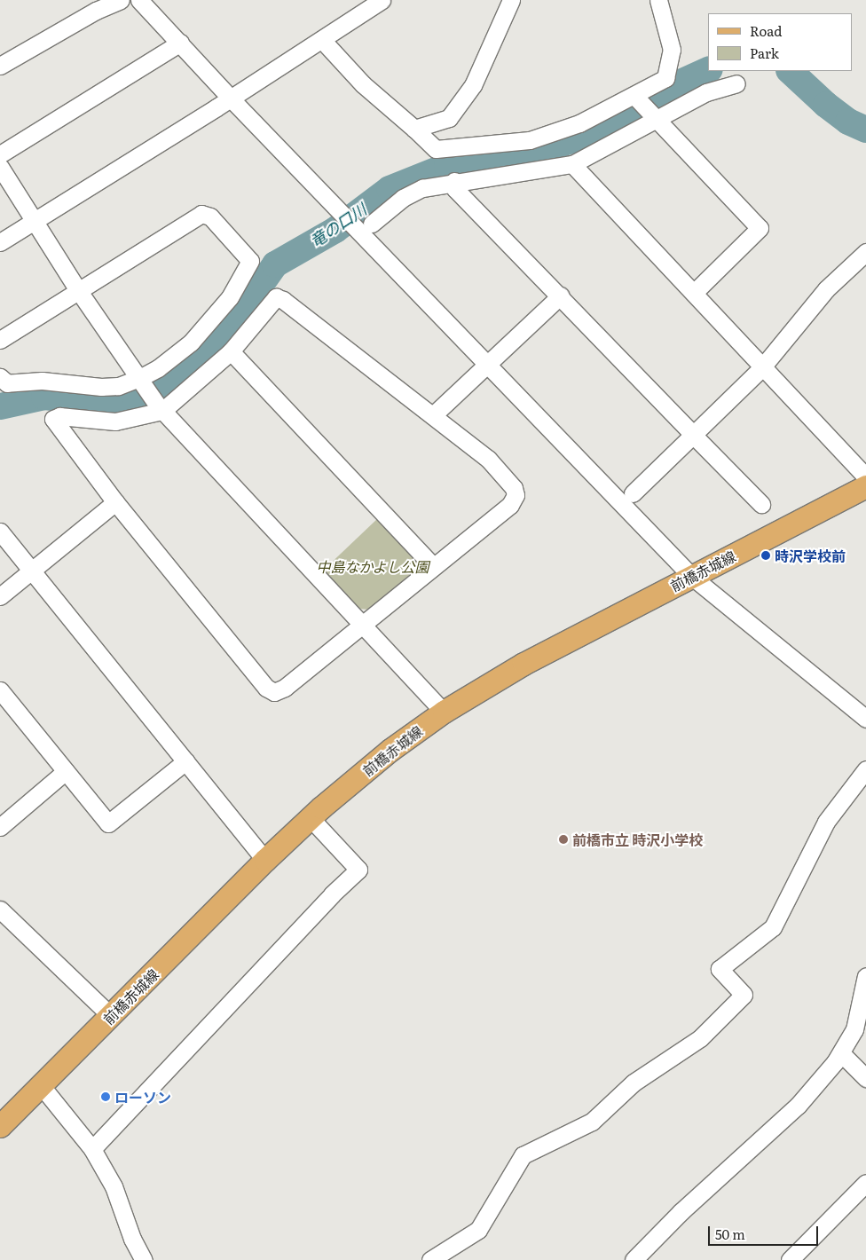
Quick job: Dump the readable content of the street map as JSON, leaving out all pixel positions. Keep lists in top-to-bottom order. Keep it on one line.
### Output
{"streets":{"main road":["前橋赤城線"]},"water":["竜の口川"],"parks":["中島なかよし公園"],"places":["時沢学校前","前橋市立 時沢小学校","ローソン"],"legend":["Road","Park"],"scale_bar":"50 m"}
